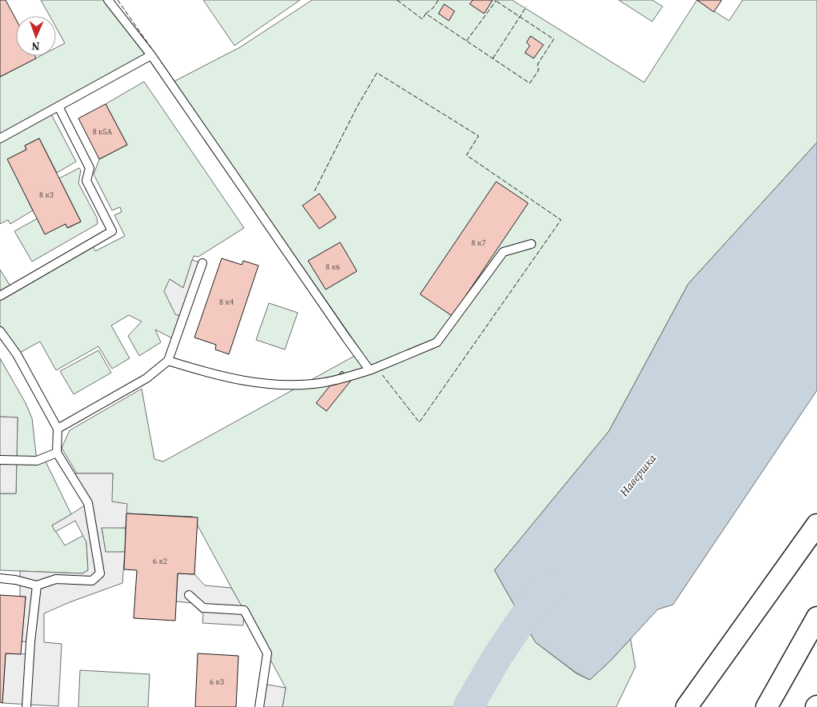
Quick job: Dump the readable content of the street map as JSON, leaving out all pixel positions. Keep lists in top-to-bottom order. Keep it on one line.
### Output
{"water":["Навершка"],"house_numbers":["8 к5А","8 к3","8 к7","8 к6","8 к4","6 к2","6 к3"],"north":"bottom"}
